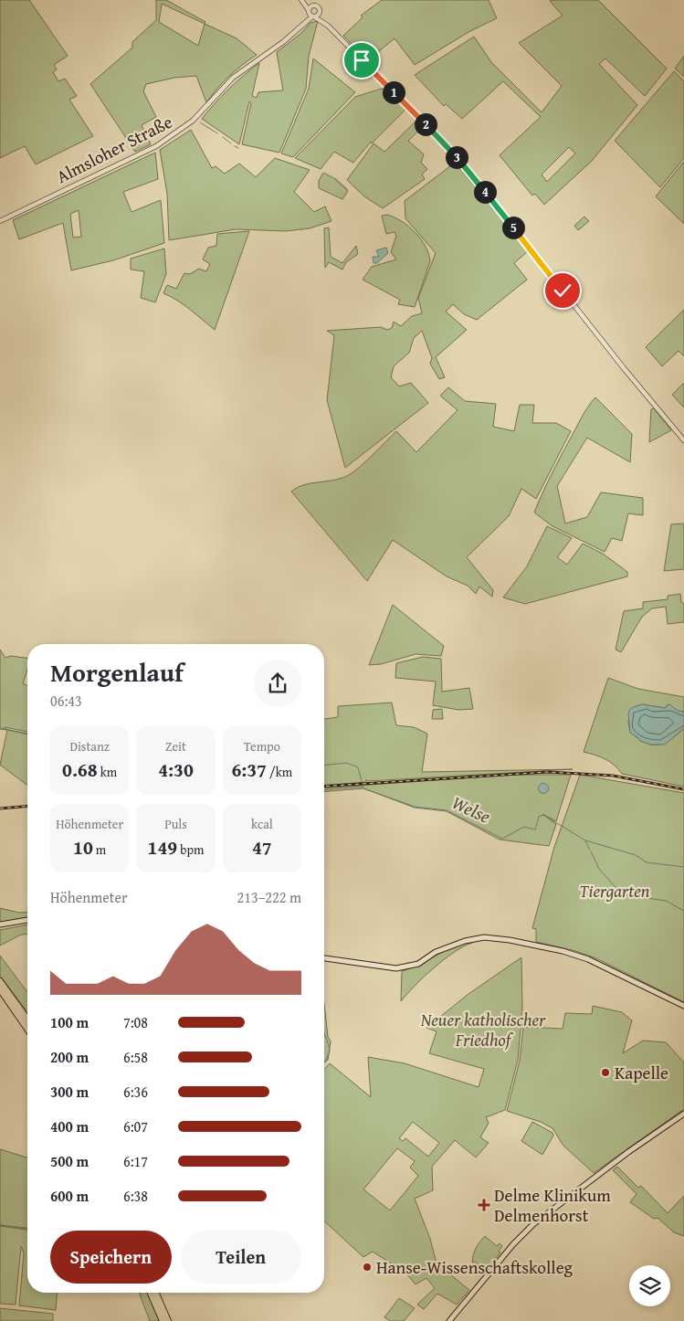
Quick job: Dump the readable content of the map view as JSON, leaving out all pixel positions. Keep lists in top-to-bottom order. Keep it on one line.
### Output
{"streets":{"street":["Almsloher Straße"]},"water":["Welse"],"parks":["Tiergarten","Neuer katholischer Friedhof"],"places":{"other":["Kapelle","Hanse-Wissenschaftskolleg"],"health":["Delme Klinikum Delmenhorst"]},"page":{"pins":["1","2","3","4","5"],"heading":["Morgenlauf","06:43"],"stats":[["Distanz","0.68 km"],["Zeit","4:30"],["Tempo","6:37 /km"],["Höhenmeter","10 m"],["Puls","149 bpm"],["kcal","47"]],"chart":["Höhenmeter","213–222 m"],"list":[{"name":"100 m","note":"7:08"},{"name":"200 m","note":"6:58"},{"name":"300 m","note":"6:36"},{"name":"400 m","note":"6:07"},{"name":"500 m","note":"6:17"},{"name":"600 m","note":"6:38"}],"buttons":["Speichern","Teilen"]}}
